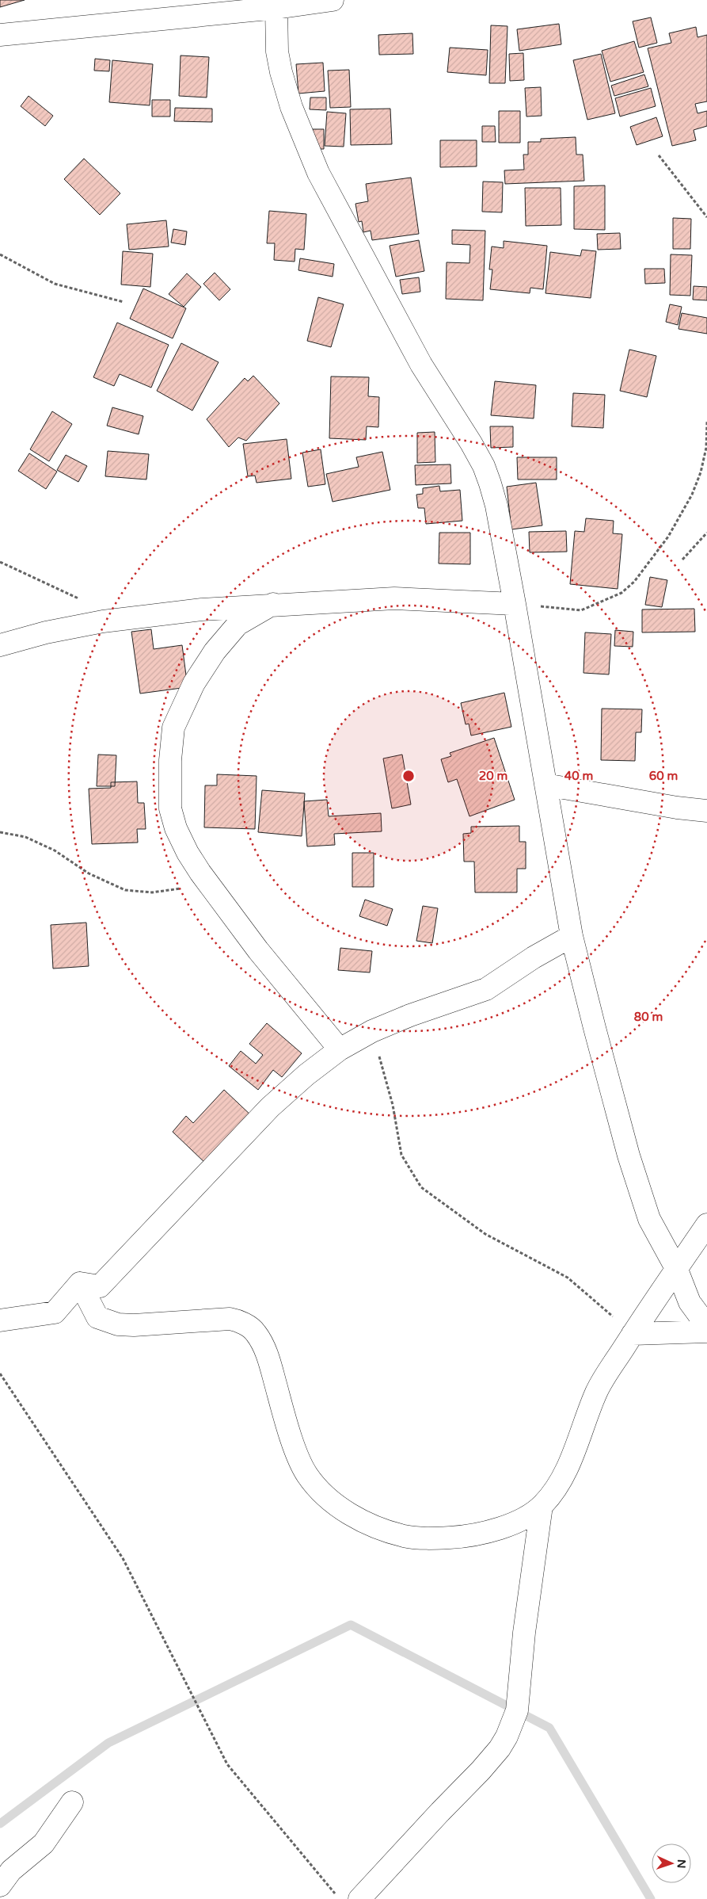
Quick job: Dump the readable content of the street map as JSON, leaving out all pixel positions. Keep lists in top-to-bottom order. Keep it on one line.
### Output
{"north":"right","rings":["20 m","40 m","60 m","80 m"]}
